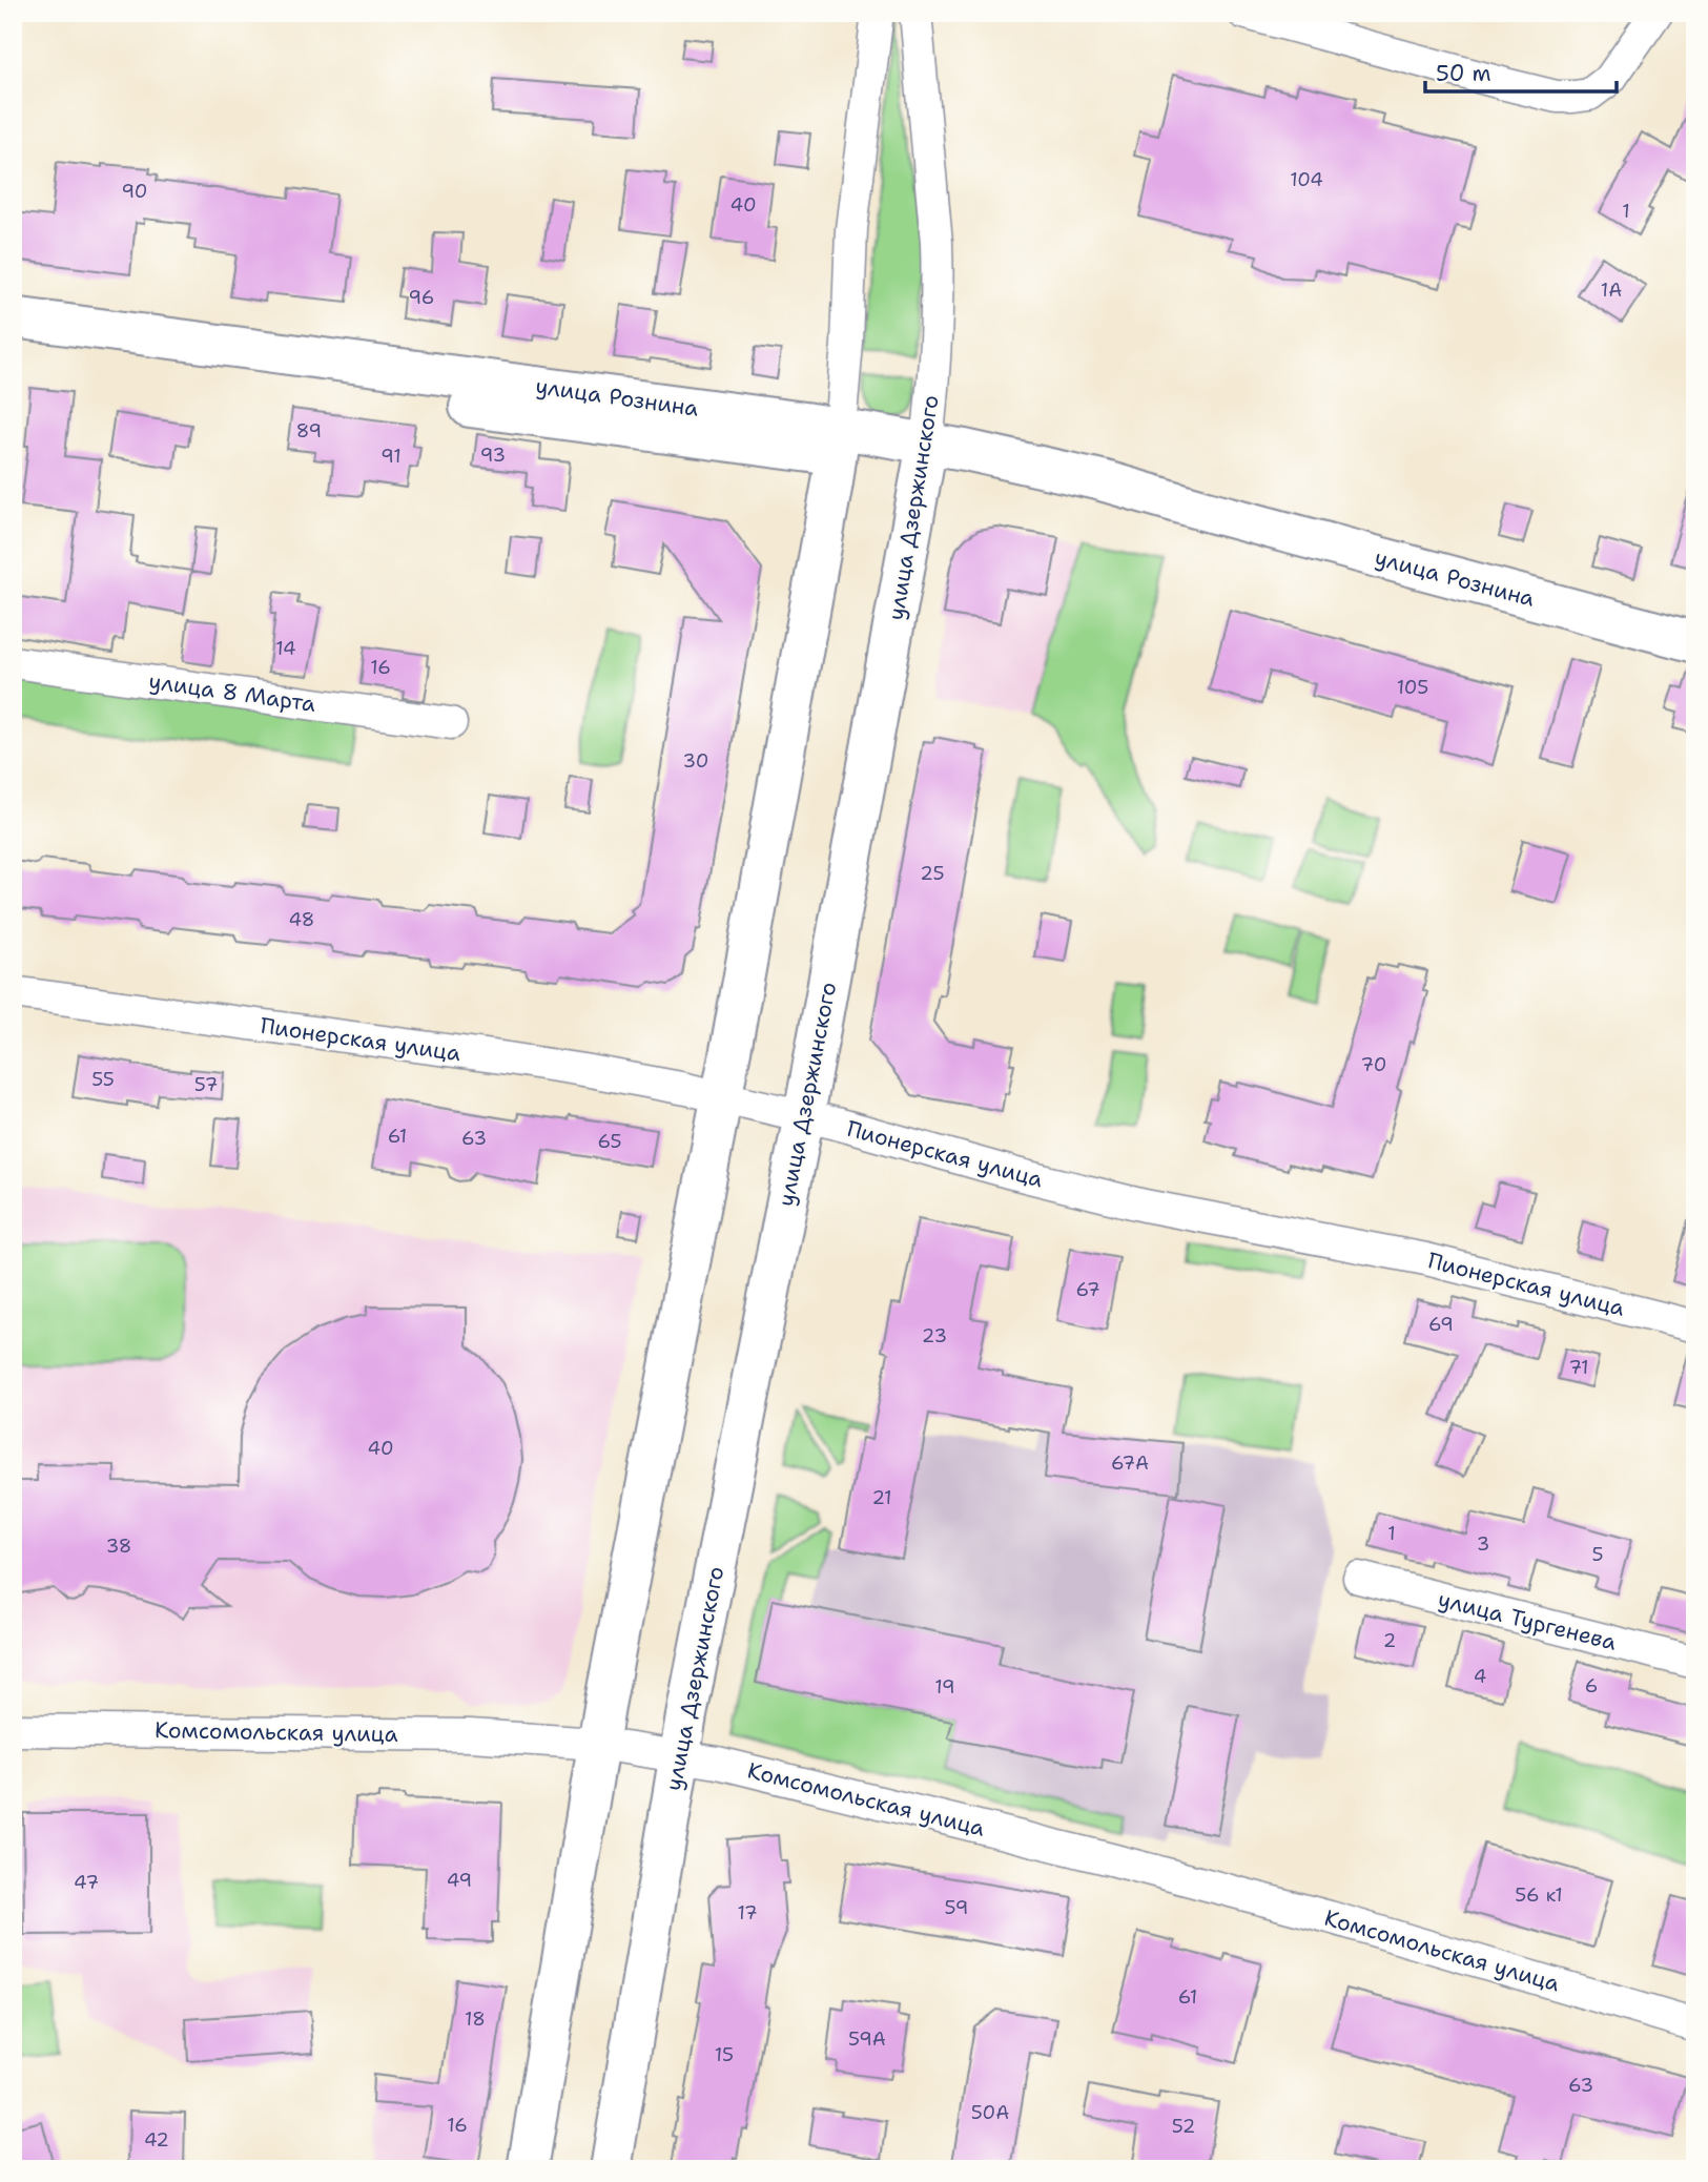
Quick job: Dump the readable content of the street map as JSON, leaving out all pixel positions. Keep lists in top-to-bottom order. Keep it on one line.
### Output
{"streets":{"main road":["улица Рознина","улица Дзержинского"],"street":["улица 8 Марта","Пионерская улица","улица Тургенева","Комсомольская улица"]},"crossings":[["улица Рознина","улица Дзержинского"],["улица Дзержинского","Пионерская улица"],["улица Дзержинского","Комсомольская улица"]],"house_numbers":["104","90","40","1","1А","96","89","93","91","14","16","105","30","25","48","70","55","57","61","63","65","67","69","23","71","40","67А","21","1","3","38","5","2","4","6","19","49","47","56 к1","59","17","61","18","59А","15","63","50А","16","52","42"],"scale_bar":"50 m"}
